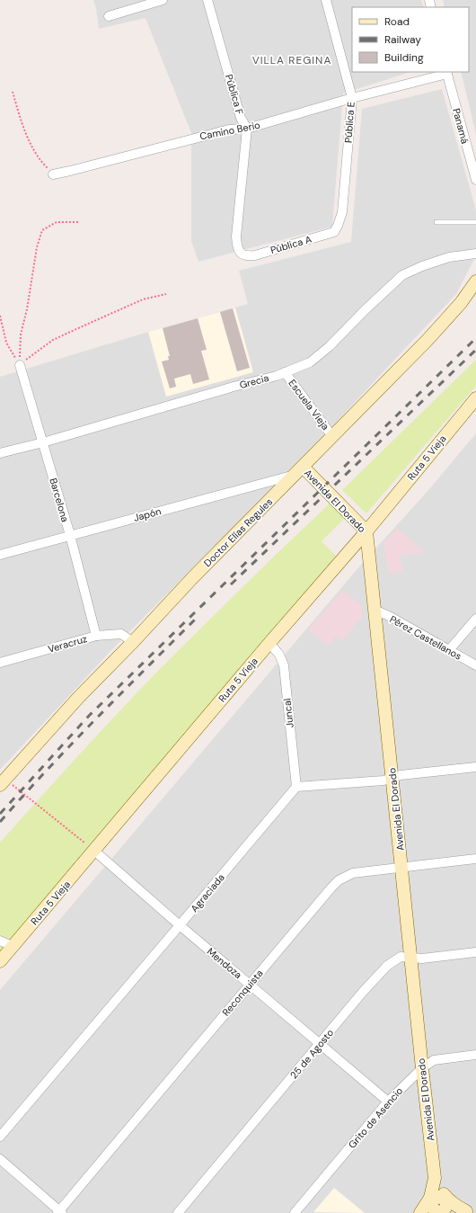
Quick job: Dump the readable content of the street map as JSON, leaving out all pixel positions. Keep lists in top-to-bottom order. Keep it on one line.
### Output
{"streets":{"street":["Pública F","Pública E","Panamá","Camino Berio","Pública A","Grecia","Escuela Vieja","Ruta 5 Vieja","Barcelona","Avenida El Dorado","Japón","Doctor Elías Regules","Pérez Castellanos","Veracruz","Juncal","Agraciada","Mendoza","Reconquista","25 de Agosto","Grito de Asencio"]},"crossings":[["Pública F","Camino Berio"],["Pública F","Pública A"],["Pública E","Camino Berio"],["Pública E","Pública A"],["Panamá","Camino Berio"],["Grecia","Escuela Vieja"],["Grecia","Barcelona"],["Escuela Vieja","Doctor Elías Regules"],["Ruta 5 Vieja","Avenida El Dorado"],["Ruta 5 Vieja","Juncal"],["Ruta 5 Vieja","Mendoza"],["Barcelona","Japón"],["Barcelona","Veracruz"],["Avenida El Dorado","Japón"],["Avenida El Dorado","Doctor Elías Regules"],["Avenida El Dorado","Pérez Castellanos"],["Avenida El Dorado","Reconquista"],["Avenida El Dorado","25 de Agosto"],["Avenida El Dorado","Grito de Asencio"],["Japón","Doctor Elías Regules"],["Doctor Elías Regules","Veracruz"],["Juncal","Agraciada"],["Agraciada","Mendoza"],["Mendoza","Reconquista"],["Mendoza","25 de Agosto"],["Mendoza","Grito de Asencio"]],"districts":["VILLA REGINA"],"legend":["Road","Railway","Building"]}
